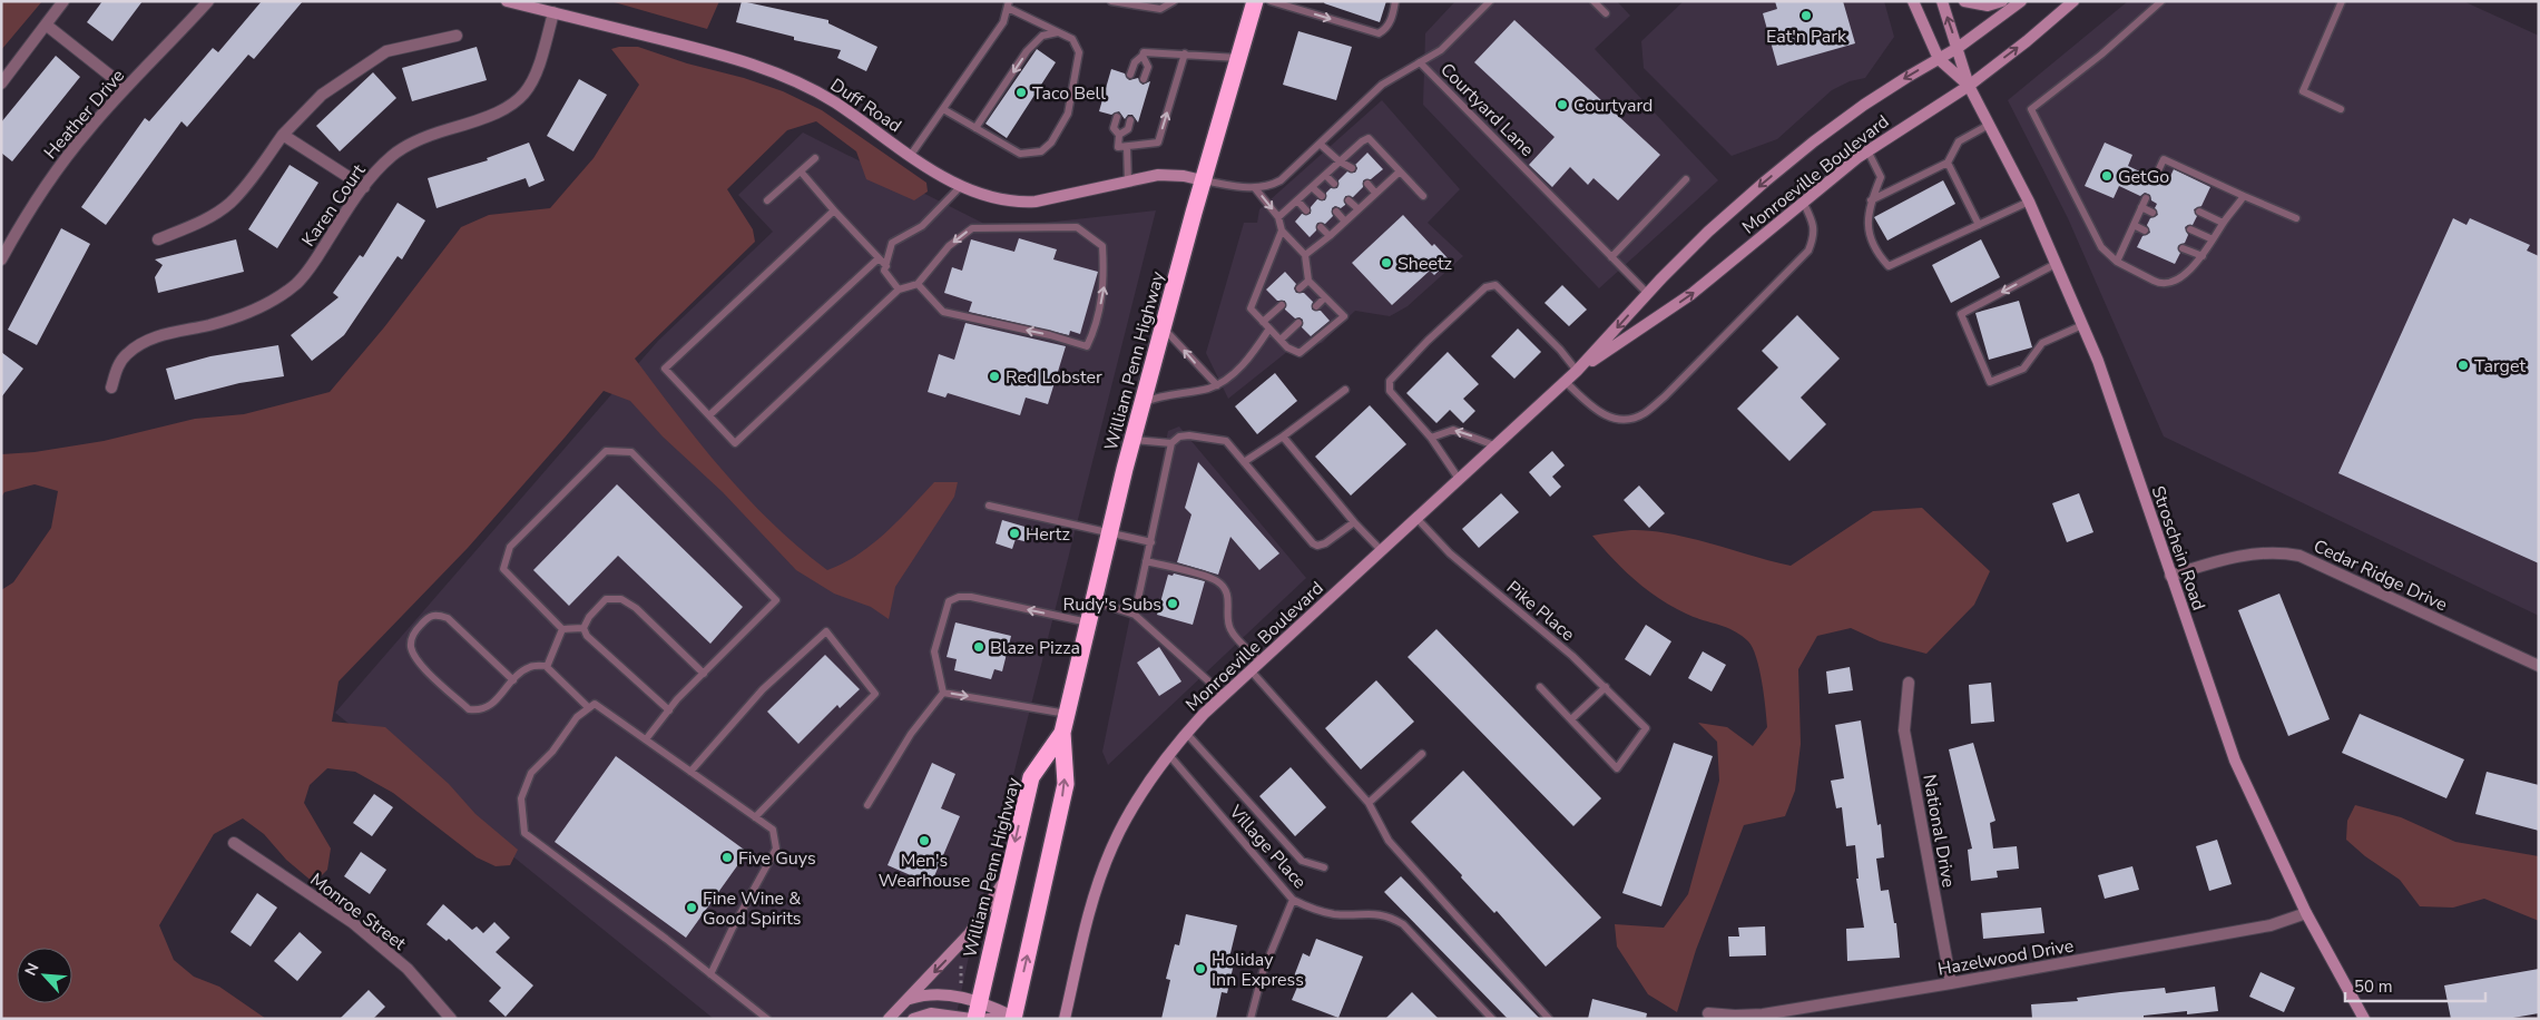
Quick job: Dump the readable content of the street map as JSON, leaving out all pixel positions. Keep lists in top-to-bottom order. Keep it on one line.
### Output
{"streets":{"highway":["William Penn Highway"],"main road":["Duff Road","Monroeville Boulevard","Stroschein Road"],"street":["Heather Drive","Karen Court","Cedar Ridge Drive","National Drive","Monroe Street","Hazelwood Drive"],"lane":["Courtyard Lane","Pike Place","Village Place"]},"crossings":[["Duff Road","Courtyard Lane"],["Duff Road","Karen Court"],["Duff Road","William Penn Highway"],["Courtyard Lane","Monroeville Boulevard"],["Courtyard Lane","William Penn Highway"],["Monroeville Boulevard","Stroschein Road"],["Monroeville Boulevard","Pike Place"],["Monroeville Boulevard","Village Place"],["Stroschein Road","Cedar Ridge Drive"],["Stroschein Road","Hazelwood Drive"],["National Drive","Hazelwood Drive"]],"places":["Eat'n Park","Taco Bell","Courtyard","GetGo","Sheetz","Target","Red Lobster","Hertz","Rudy's Subs","Blaze Pizza","Men's Wearhouse","Five Guys","Fine Wine & Good Spirits","Holiday Inn Express"],"scale_bar":"50 m","north":"top left"}
